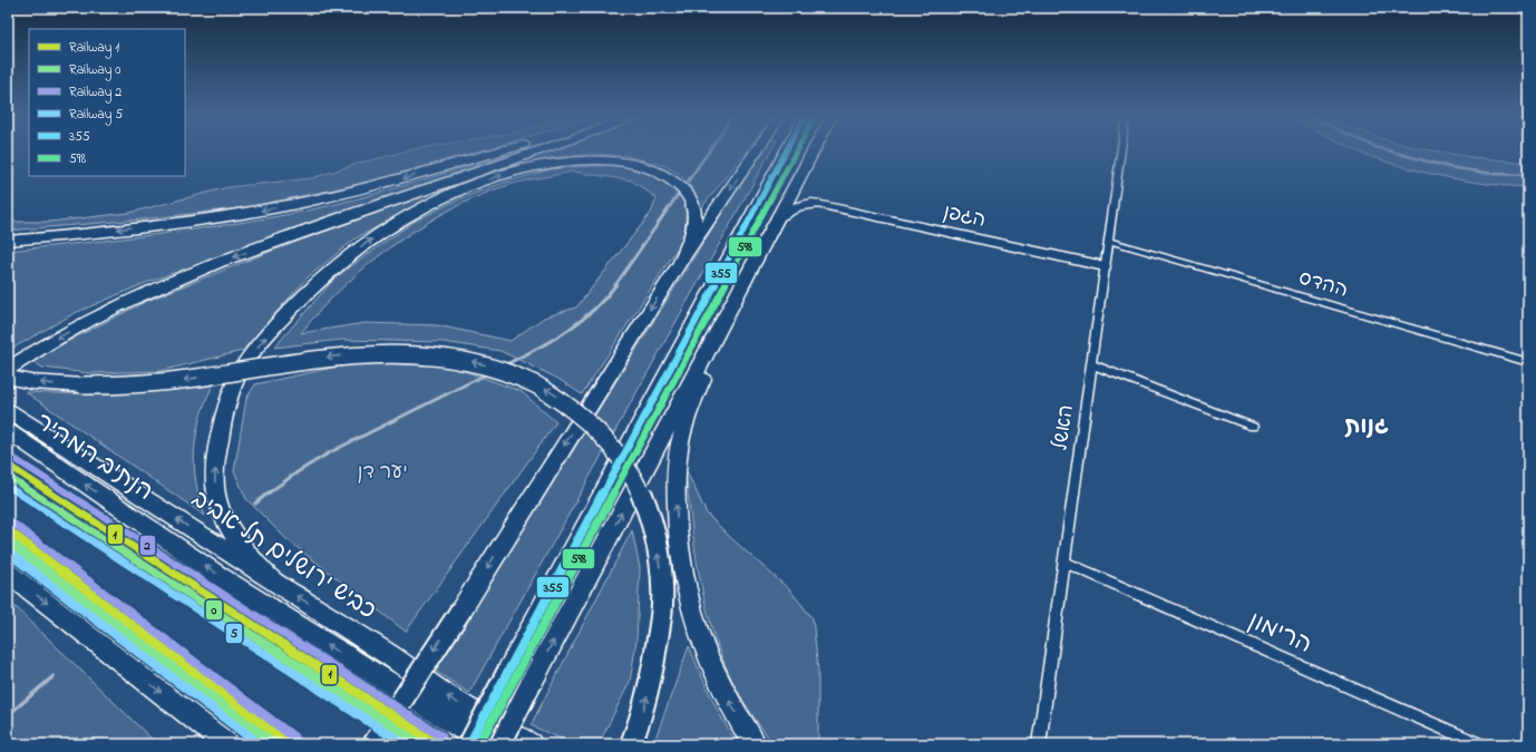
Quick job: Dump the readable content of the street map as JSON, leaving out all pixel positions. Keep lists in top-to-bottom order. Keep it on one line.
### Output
{"streets":{"highway":["הנתיב המהיר","כביש ירושלים תל אביב"],"street":["הגפן","ההדס","האשל","הרימון"]},"crossings":[["הגפן","האשל"],["ההדס","האשל"],["האשל","הרימון"]],"one_way":["כביש ירושלים תל אביב"],"districts":["גנות"],"parks":["יער דן"],"lines":["transit line 355","transit line 598","rail line 2","rail line 1","rail line 0","rail line 5"],"legend":["Railway 1","Railway 0","Railway 2","Railway 5","355","598"]}
